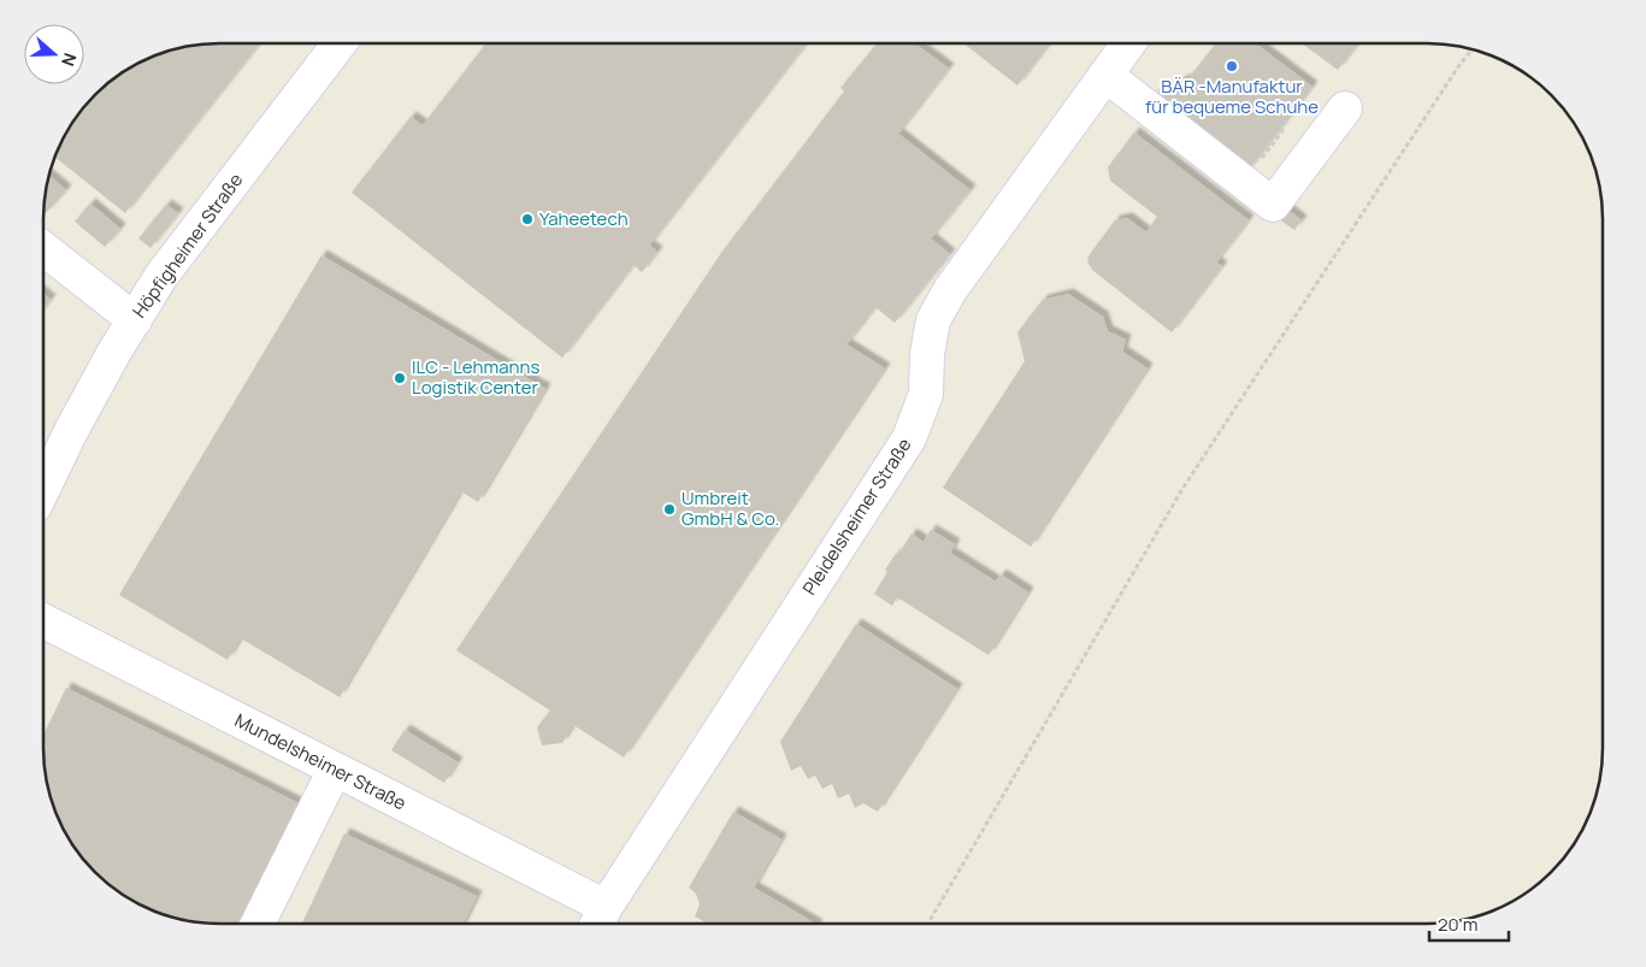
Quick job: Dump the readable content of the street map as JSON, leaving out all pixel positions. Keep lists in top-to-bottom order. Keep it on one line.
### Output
{"streets":{"street":["Höpfigheimer Straße","Pleidelsheimer Straße","Mundelsheimer Straße"]},"crossings":[["Pleidelsheimer Straße","Mundelsheimer Straße"]],"places":["BÄR -Manufaktur für bequeme Schuhe","Yaheetech","ILC - Lehmanns Logistik Center","Umbreit GmbH & Co."],"scale_bar":"20 m","north":"right"}
